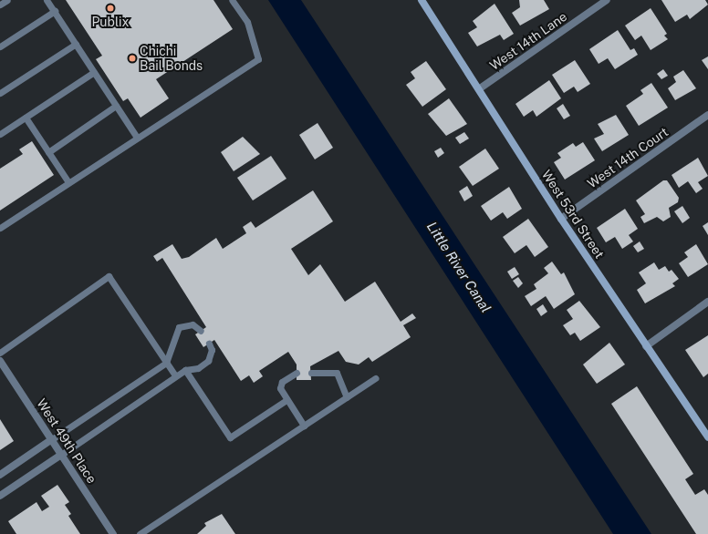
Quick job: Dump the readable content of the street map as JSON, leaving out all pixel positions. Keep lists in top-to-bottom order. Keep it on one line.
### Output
{"streets":{"street":["West 14th Lane","West 14th Court","West 53rd Street","West 49th Place"]},"crossings":[["West 14th Lane","West 53rd Street"],["West 14th Court","West 53rd Street"]],"water":["Little River Canal"],"places":["Publix","Chichi Bail Bonds"]}
